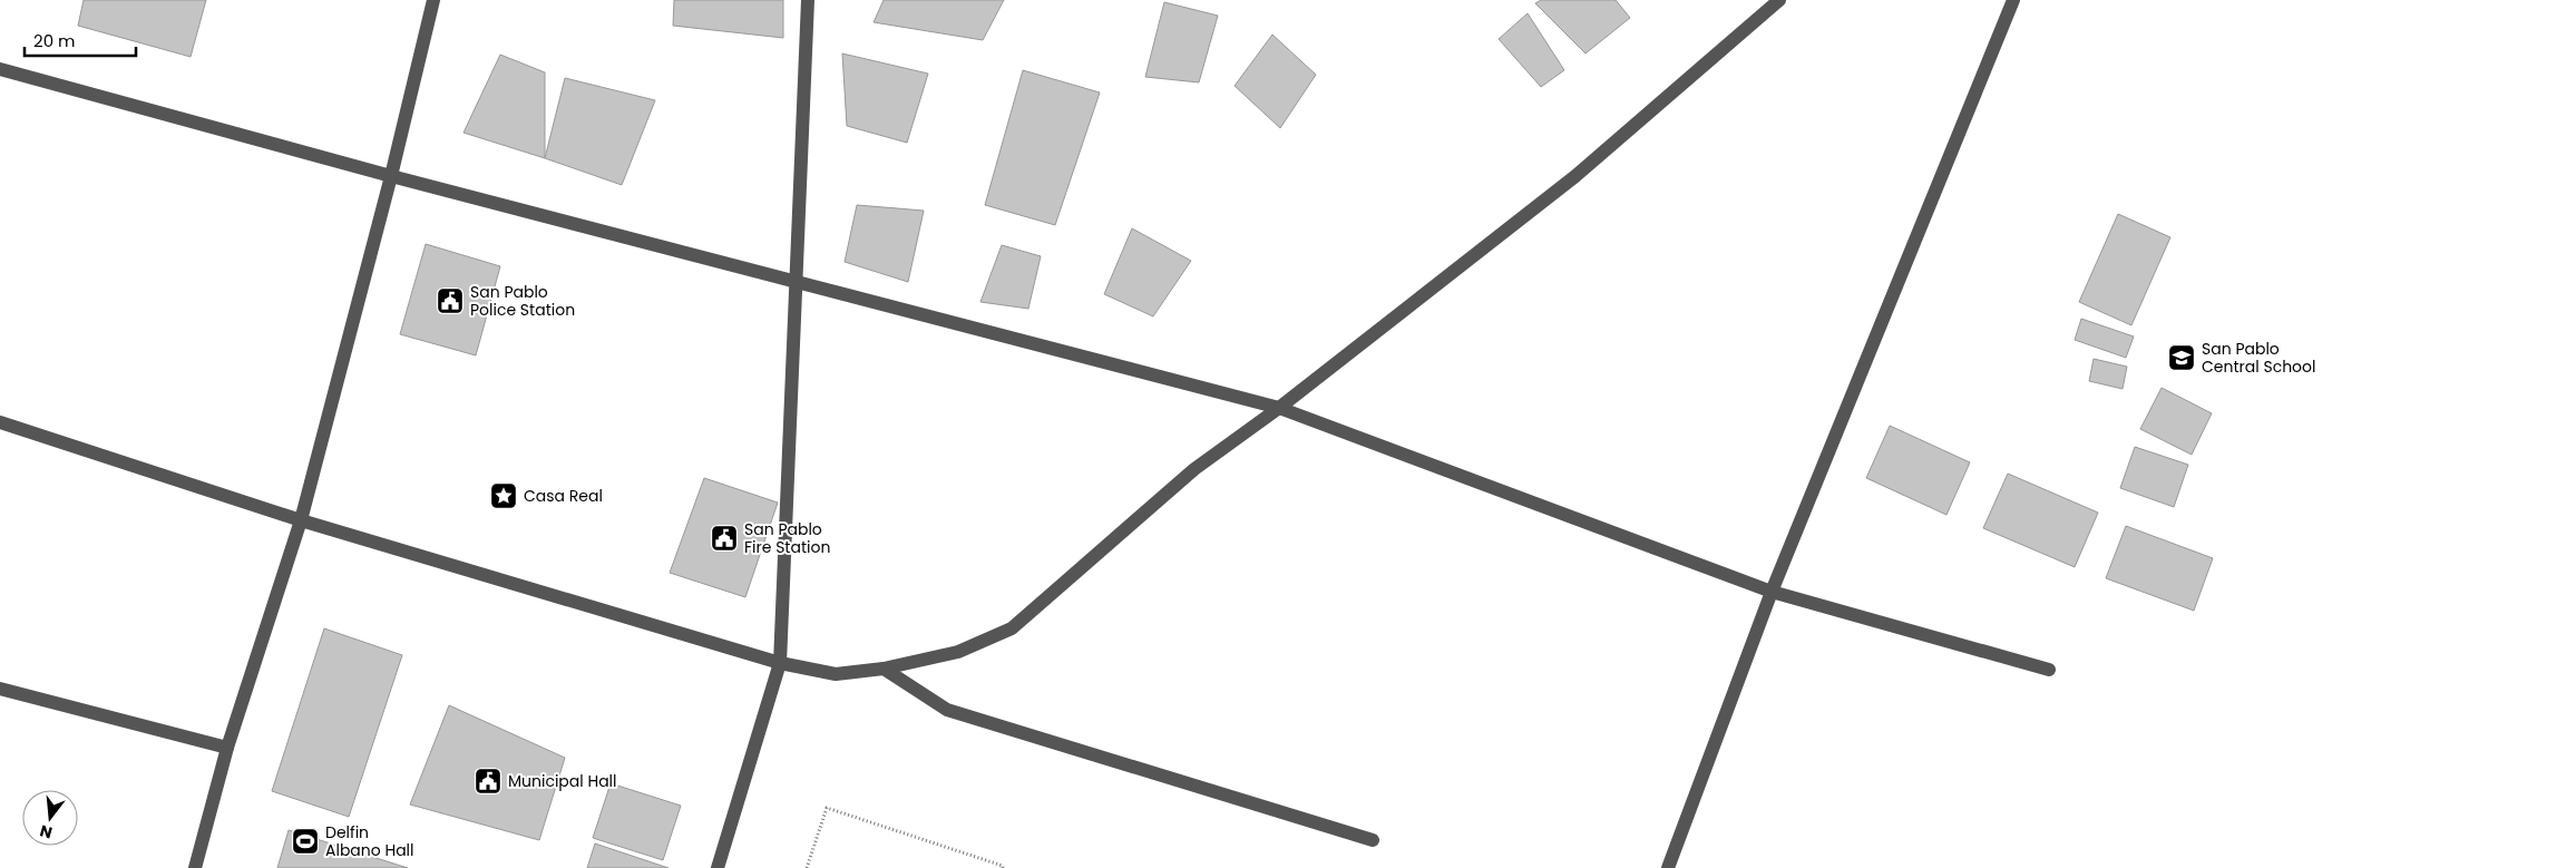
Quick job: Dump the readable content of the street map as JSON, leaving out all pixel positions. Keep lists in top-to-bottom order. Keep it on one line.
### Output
{"places":{"public building":["San Pablo Police Station","San Pablo Fire Station","Municipal Hall"],"school or university":["San Pablo Central School"],"place":["Casa Real"],"sports":["Delfin Albano Hall"]},"scale_bar":"20 m","north":"bottom"}
